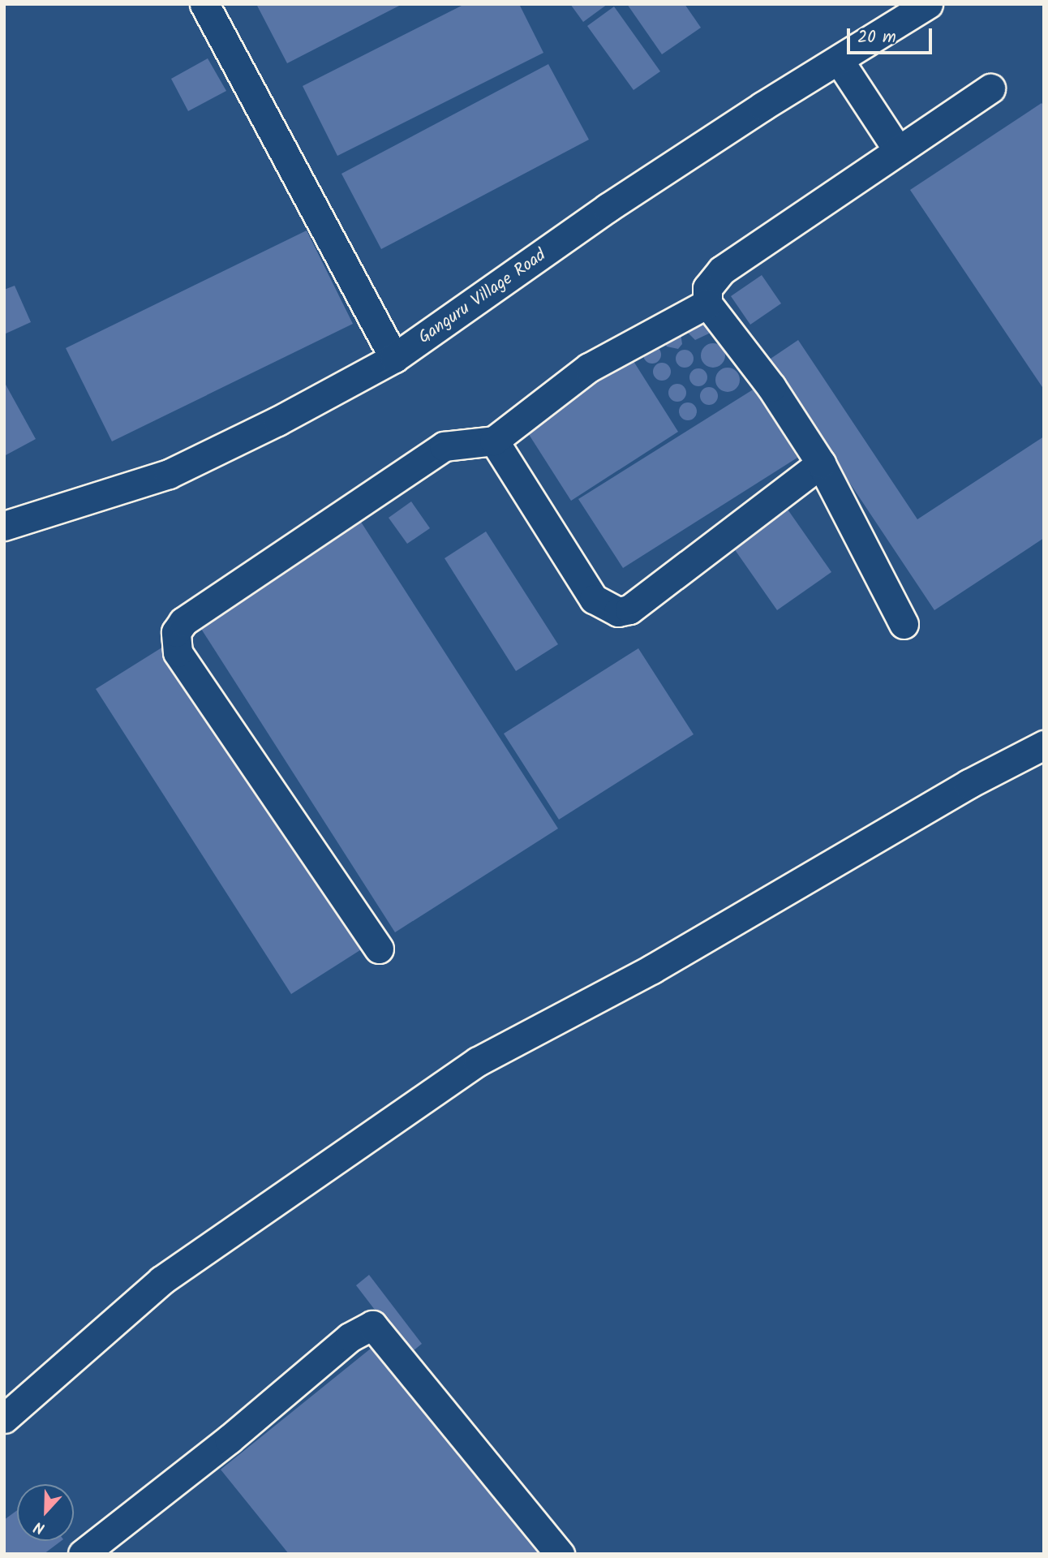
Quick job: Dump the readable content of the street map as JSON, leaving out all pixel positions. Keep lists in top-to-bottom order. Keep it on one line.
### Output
{"streets":{"street":["Ganguru Village Road"]},"scale_bar":"20 m","north":"bottom"}
